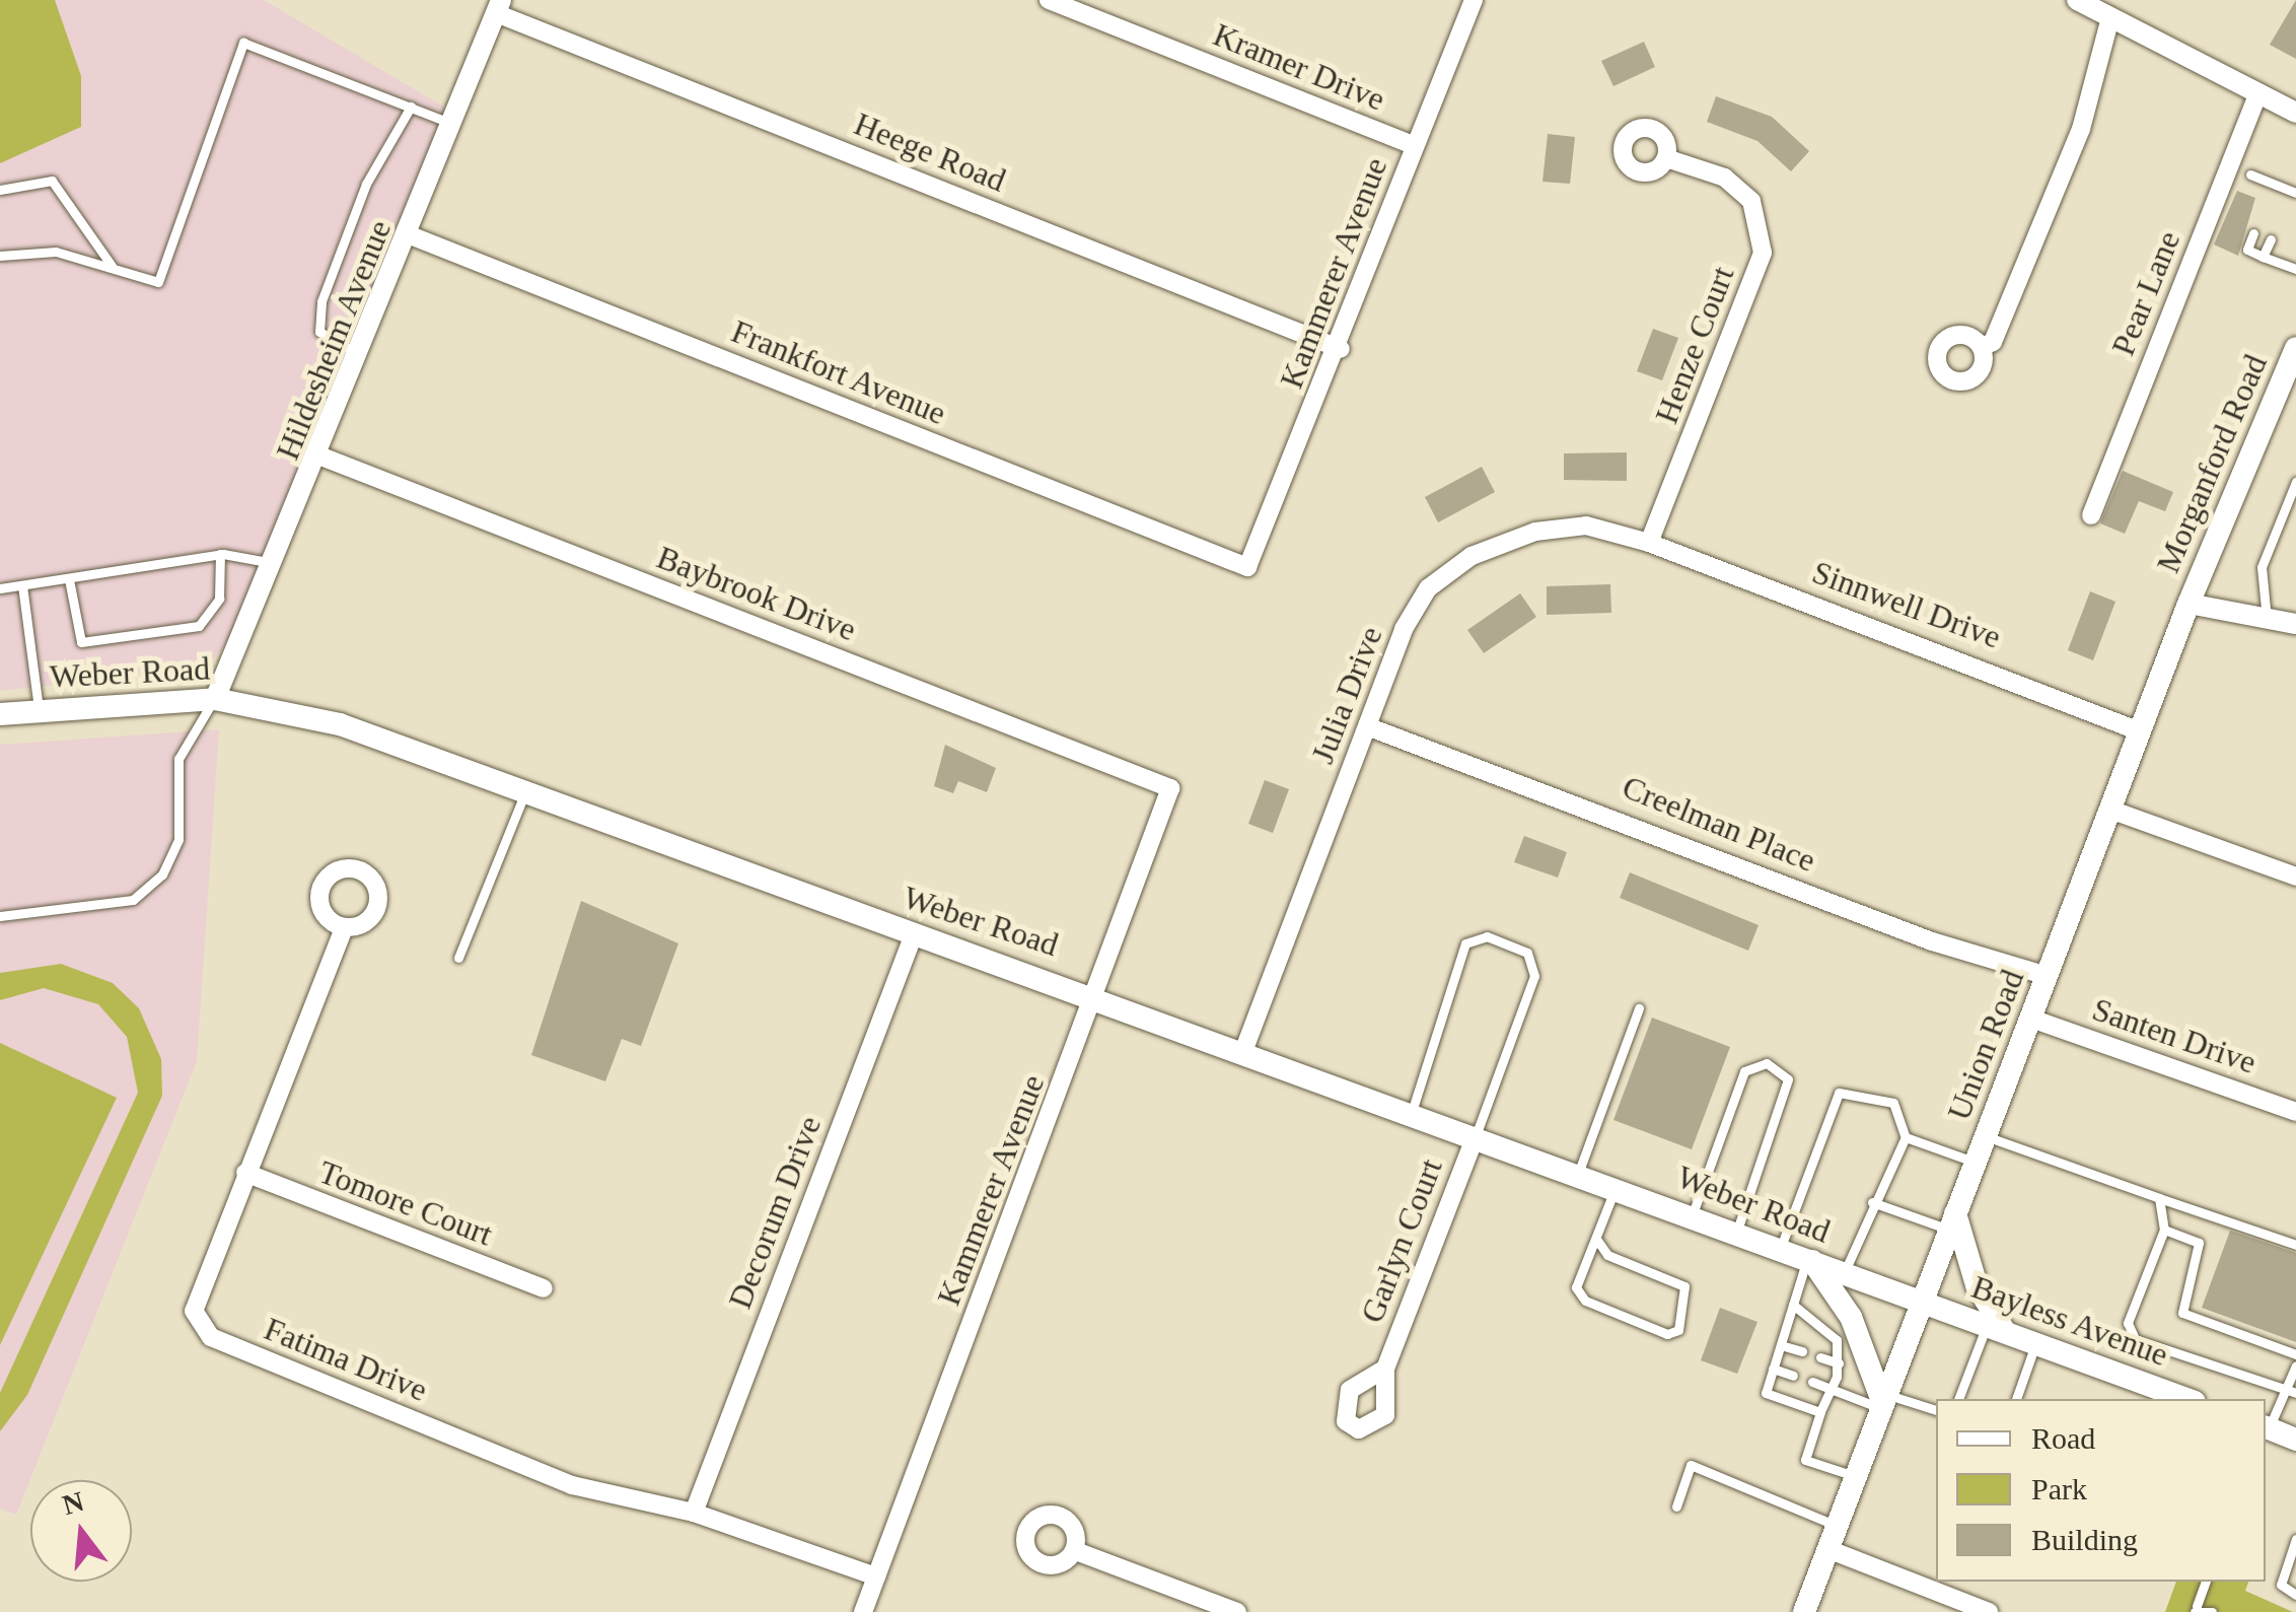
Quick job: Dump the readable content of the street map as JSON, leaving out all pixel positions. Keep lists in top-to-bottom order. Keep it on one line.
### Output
{"streets":{"main road":["Morganford Road","Weber Road","Union Road","Bayless Avenue"],"street":["Kramer Drive","Heege Road","Kammerer Avenue","Pear Lane","Hildesheim Avenue","Henze Court","Frankfort Avenue","Baybrook Drive","Sinnwell Drive","Julia Drive","Creelman Place","Santen Drive","Tomore Court","Decorum Drive","Garlyn Court","Fatima Drive"]},"crossings":[["Kramer Drive","Kammerer Avenue"],["Heege Road","Kammerer Avenue"],["Heege Road","Hildesheim Avenue"],["Kammerer Avenue","Frankfort Avenue"],["Kammerer Avenue","Baybrook Drive"],["Kammerer Avenue","Weber Road"],["Kammerer Avenue","Fatima Drive"],["Hildesheim Avenue","Frankfort Avenue"],["Hildesheim Avenue","Baybrook Drive"],["Hildesheim Avenue","Weber Road"],["Henze Court","Sinnwell Drive"],["Henze Court","Julia Drive"],["Morganford Road","Union Road"],["Sinnwell Drive","Julia Drive"],["Sinnwell Drive","Union Road"],["Weber Road","Julia Drive"],["Weber Road","Union Road"],["Weber Road","Decorum Drive"],["Weber Road","Garlyn Court"],["Weber Road","Bayless Avenue"],["Julia Drive","Creelman Place"],["Creelman Place","Union Road"],["Santen Drive","Union Road"],["Union Road","Bayless Avenue"],["Tomore Court","Fatima Drive"],["Decorum Drive","Fatima Drive"]],"legend":["Road","Park","Building"],"north":"top"}
